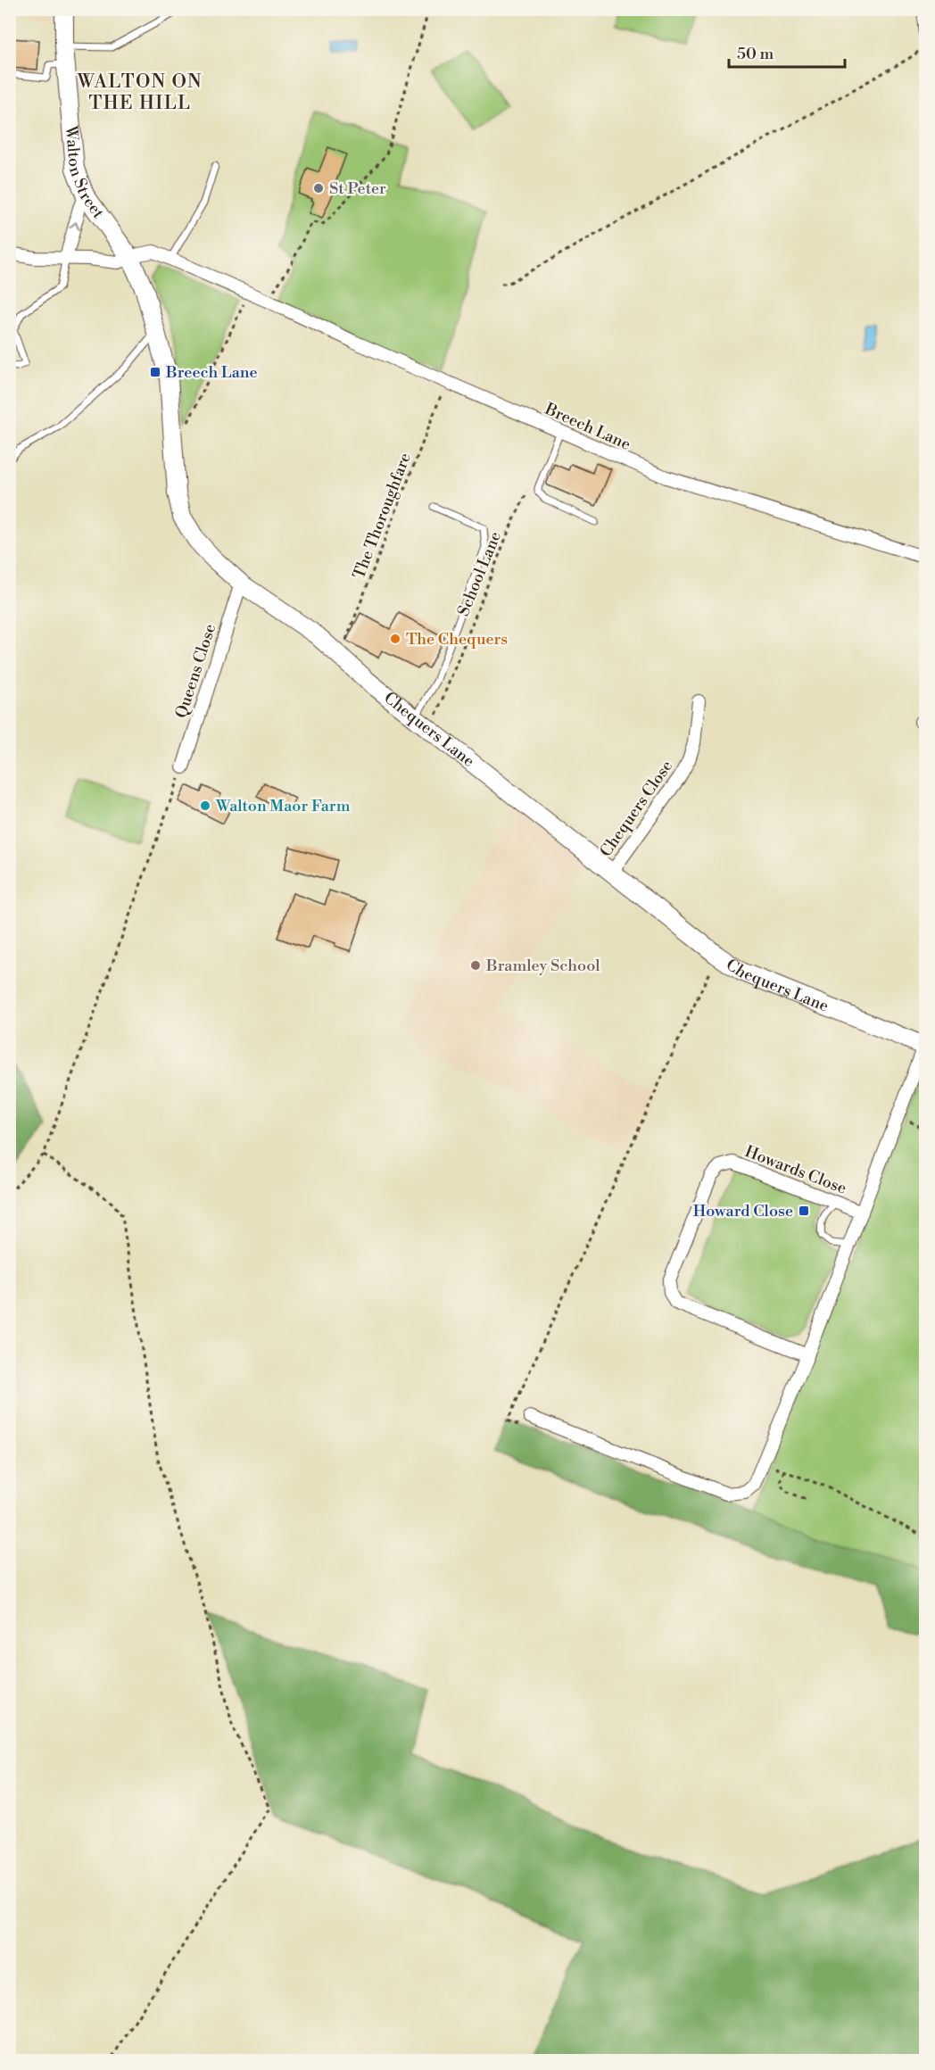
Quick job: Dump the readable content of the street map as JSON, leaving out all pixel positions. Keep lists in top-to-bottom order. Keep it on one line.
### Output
{"streets":{"main road":["Walton Street","Chequers Lane"],"street":["Breech Lane","Queens Close","Chequers Close","Howards Close"],"path":["The Thoroughfare","School Lane"]},"crossings":[["Walton Street","Breech Lane"],["Walton Street","Chequers Lane"],["Breech Lane","The Thoroughfare"],["Breech Lane","Chequers Lane"],["The Thoroughfare","Chequers Lane"],["School Lane","Chequers Lane"],["Queens Close","Chequers Lane"],["Chequers Lane","Chequers Close"],["Chequers Lane","Howards Close"]],"districts":["WALTON ON THE HILL"],"places":{"other":["St Peter","The Chequers","Walton Maor Farm","Bramley School"],"transit":["Breech Lane","Howard Close"]},"scale_bar":"50 m"}
